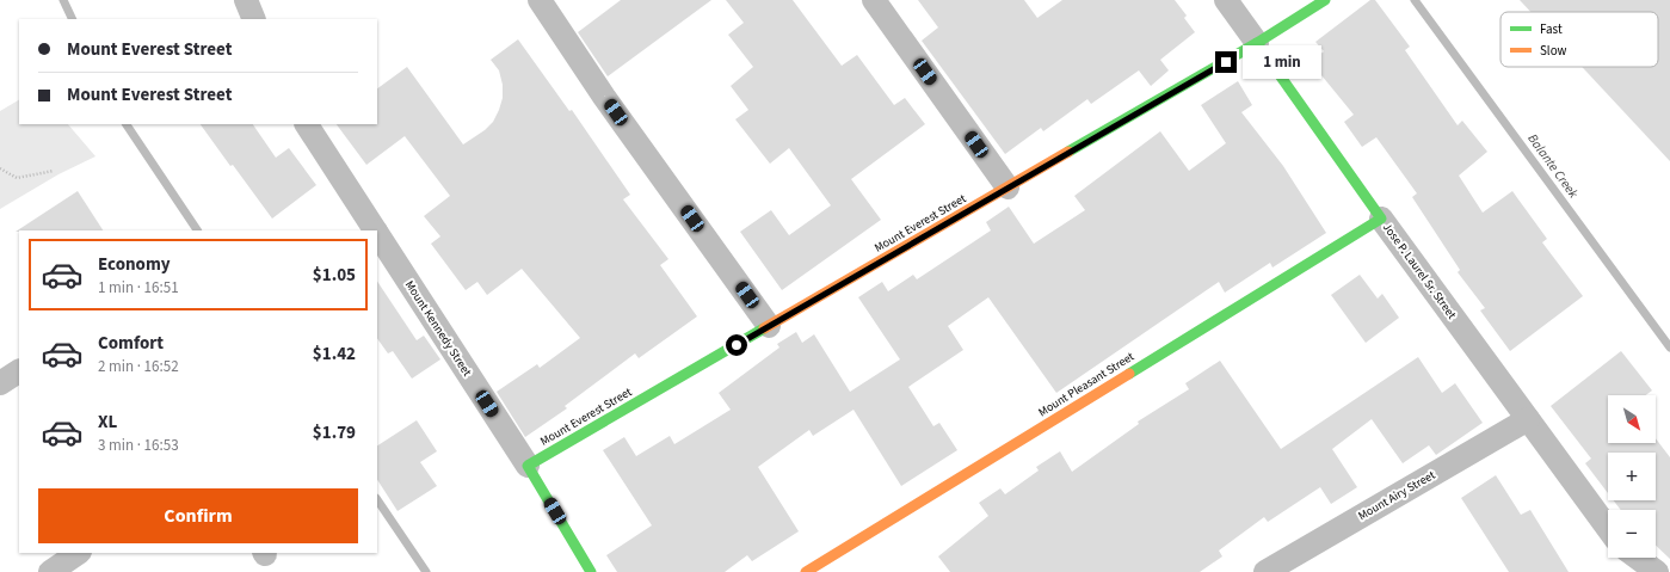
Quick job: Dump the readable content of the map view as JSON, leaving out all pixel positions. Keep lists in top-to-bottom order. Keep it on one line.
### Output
{"streets":{"street":["Mount Everest Street","Jose P. Laurel Sr. Street","Mount Kennedy Street","Mount Pleasant Street","Mount Airy Street"]},"crossings":[["Mount Everest Street","Jose P. Laurel Sr. Street"],["Mount Everest Street","Mount Kennedy Street"],["Jose P. Laurel Sr. Street","Mount Pleasant Street"],["Jose P. Laurel Sr. Street","Mount Airy Street"]],"water":["Balante Creek"],"legend":["Fast","Slow"],"north":"bottom right","page":{"banner":["Mount Everest Street","Mount Everest Street"],"bubble":"1 min","list":[{"name":"Economy","note":"1 min · 16:51","value":"$1.05"},{"name":"Comfort","note":"2 min · 16:52","value":"$1.42"},{"name":"XL","note":"3 min · 16:53","value":"$1.79"}],"map_buttons":["+","−"],"buttons":"Confirm"}}
